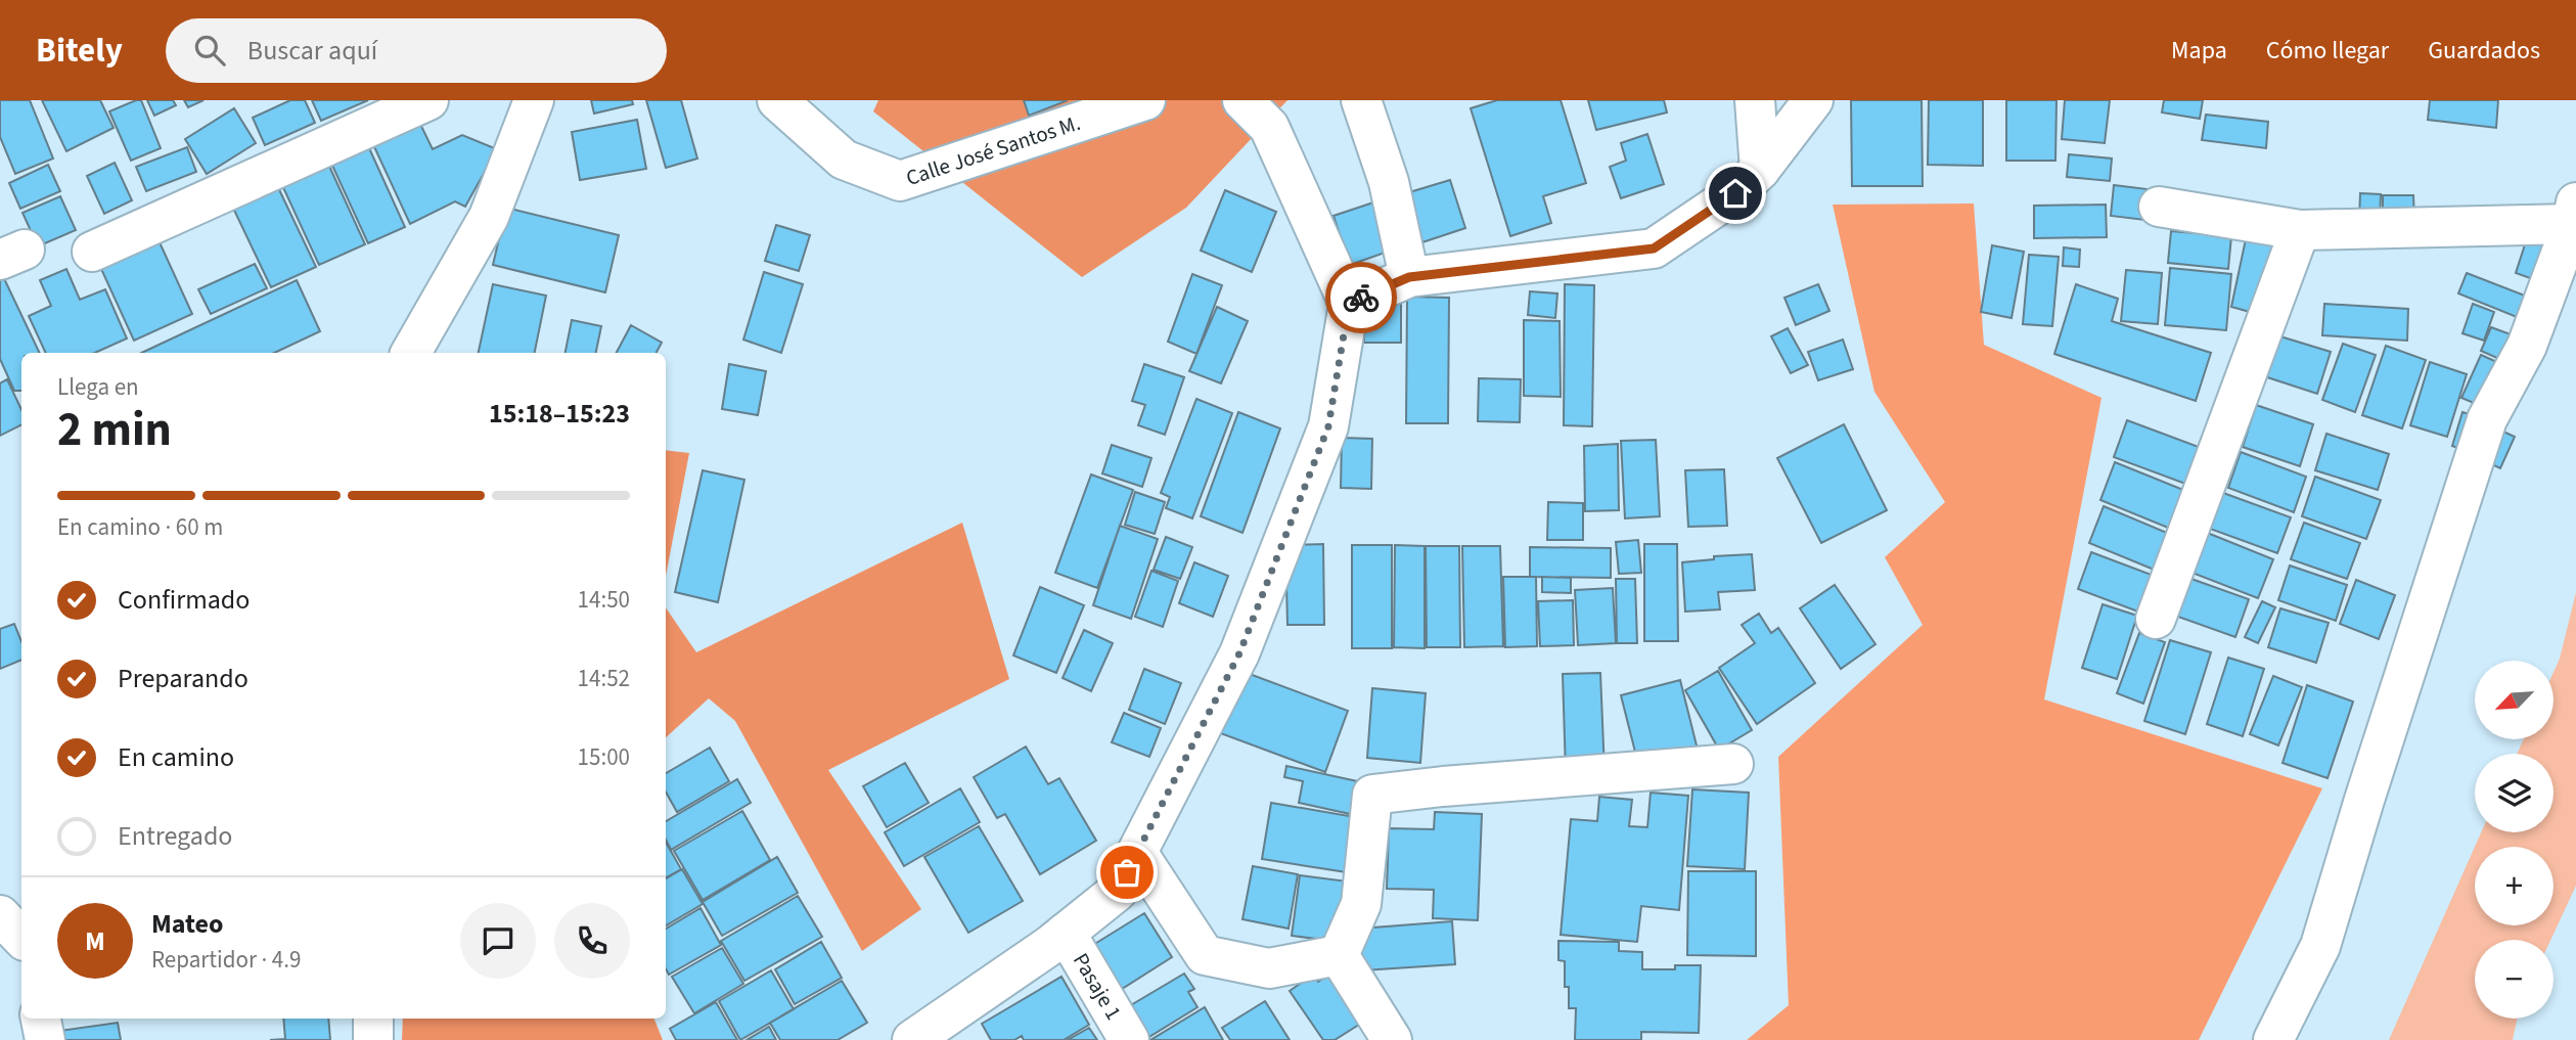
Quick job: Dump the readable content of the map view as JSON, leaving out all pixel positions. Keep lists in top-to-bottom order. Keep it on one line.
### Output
{"streets":{"street":["Calle José Santos M.","Pasaje 1"]},"north":"bottom left","page":{"header":"Bitely","search":"Buscar aquí","nav":["Mapa","Cómo llegar","Guardados"],"heading":["2 min","Llega en","15:18–15:23"],"panel":["Mateo","Repartidor · 4.9"],"bar":"En camino · 60 m","list":[["Confirmado","14:50"],["Preparando","14:52"],["En camino","15:00"],"Entregado"],"map_buttons":["+","−"],"round":"M"}}
